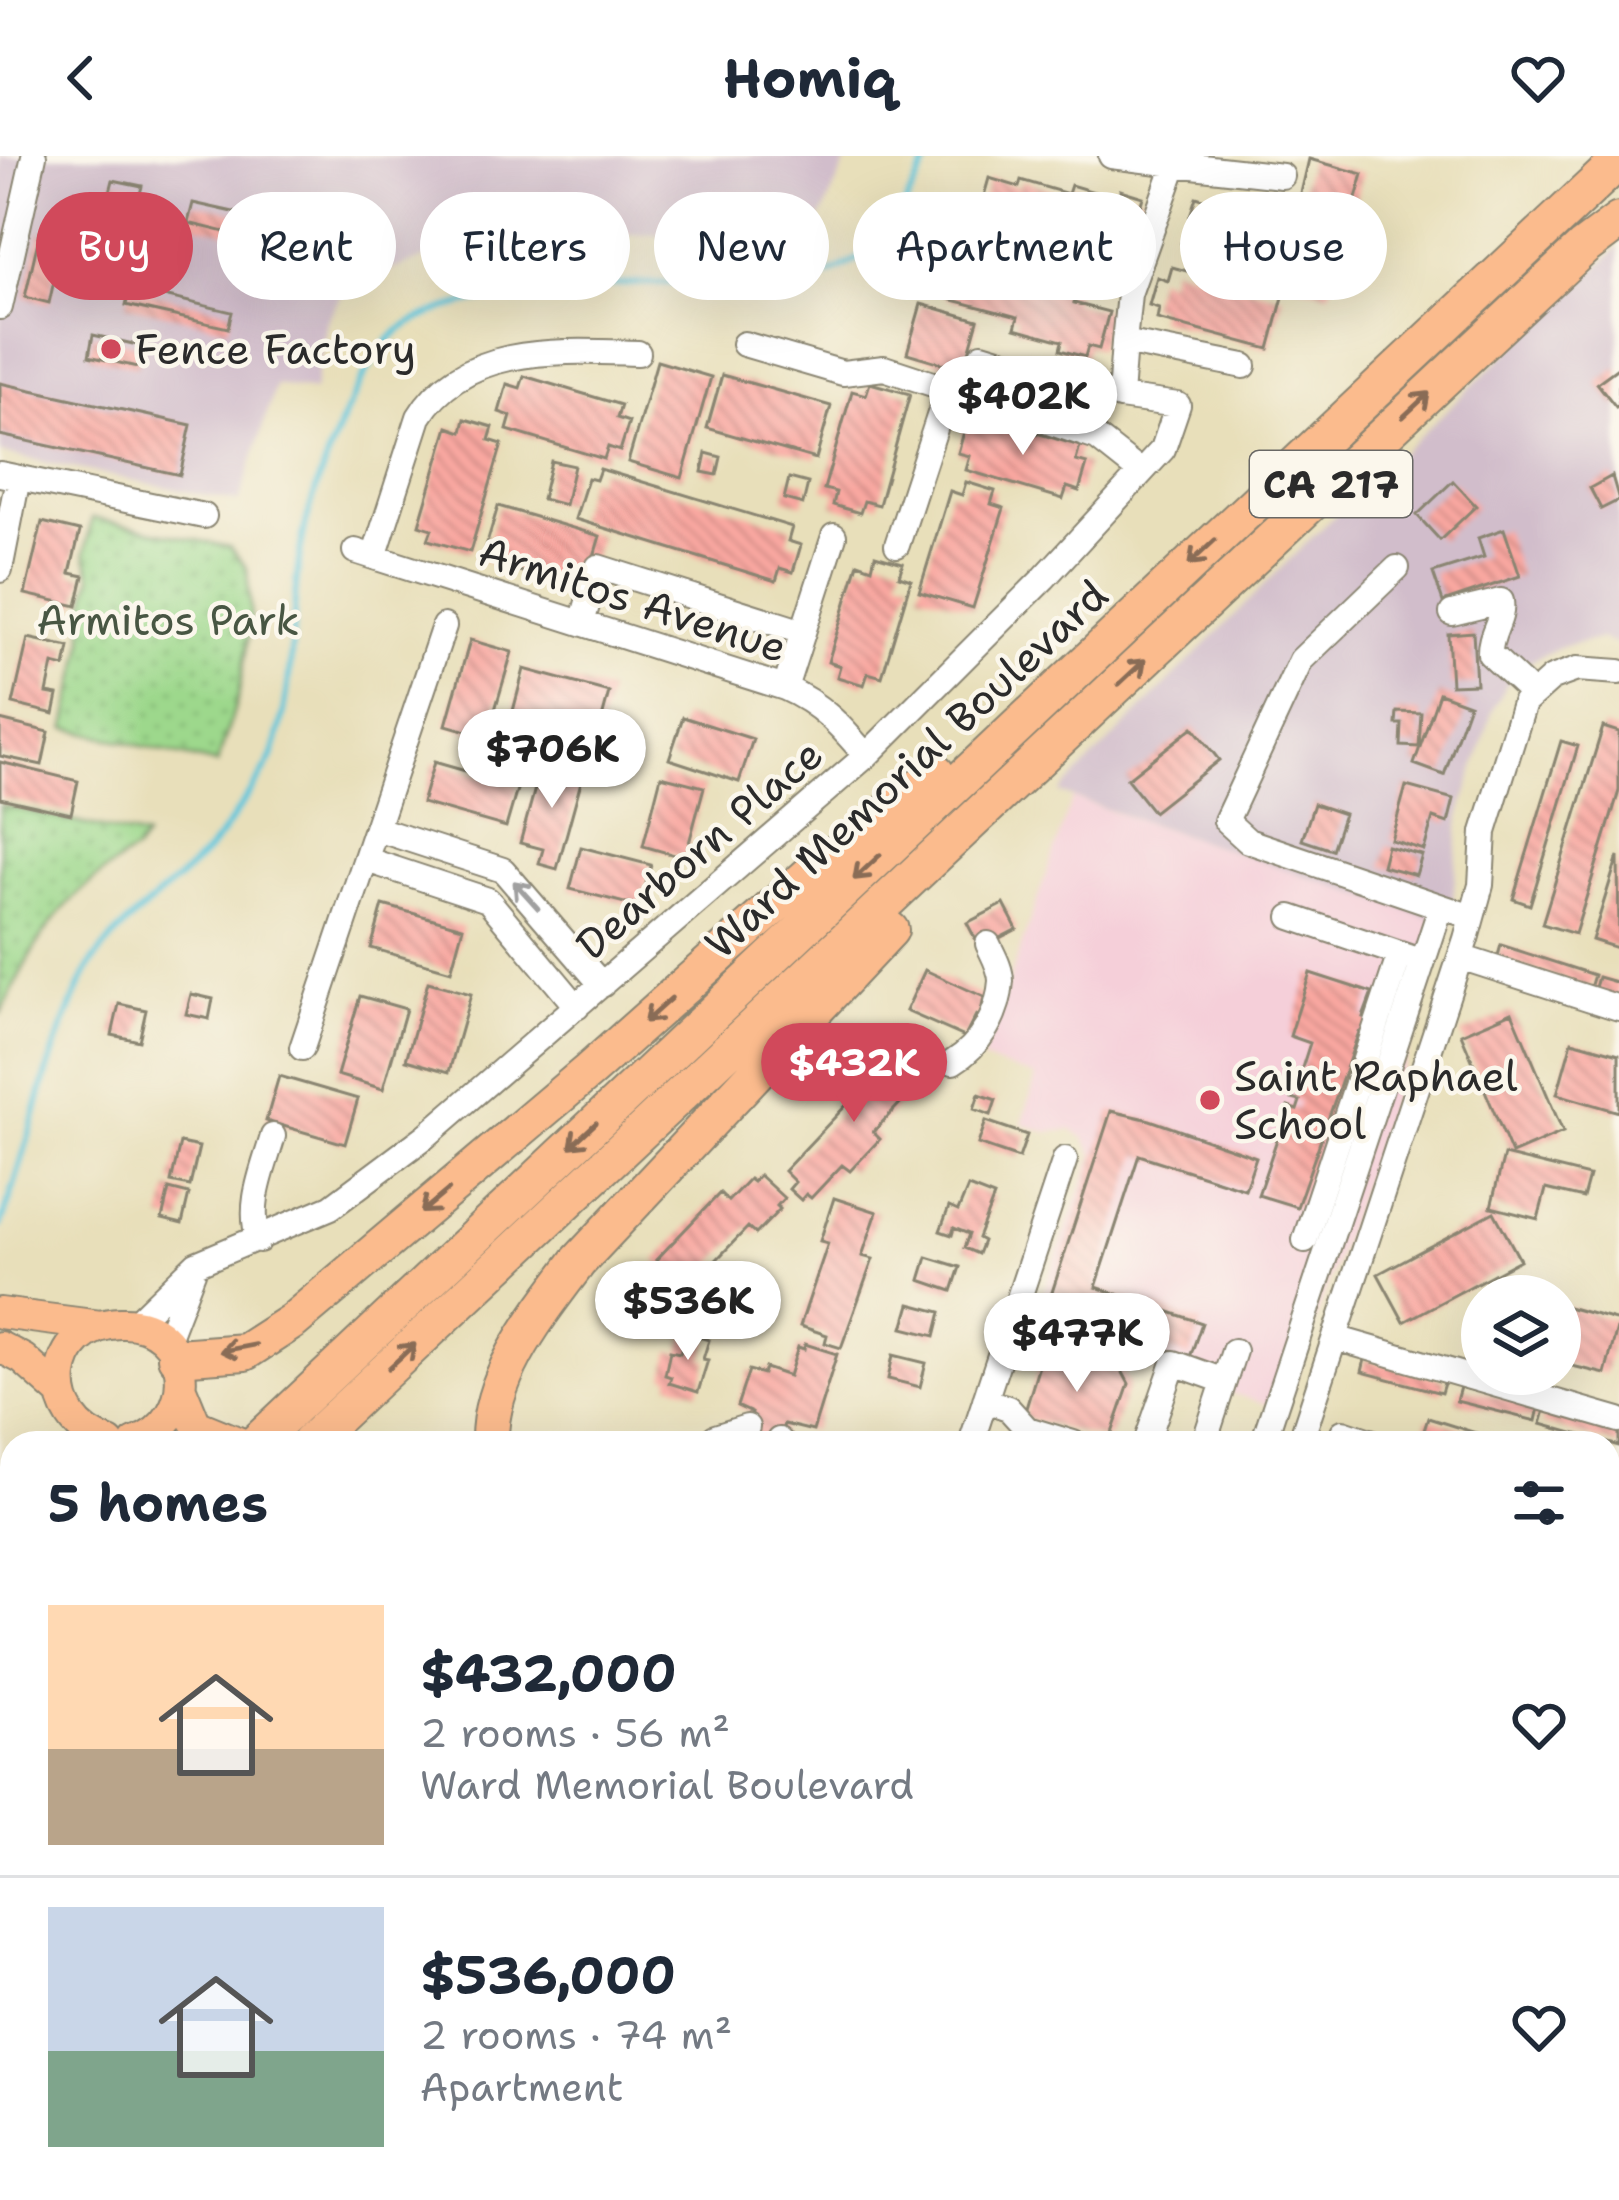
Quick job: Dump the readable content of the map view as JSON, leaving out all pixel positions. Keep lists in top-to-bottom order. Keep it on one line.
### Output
{"streets":{"highway":["CA 217","Ward Memorial Boulevard"],"street":["Armitos Avenue","Dearborn Place"]},"crossings":[["Armitos Avenue","Dearborn Place"]],"parks":["Armitos Park"],"places":["Fence Factory","Saint Raphael School"],"page":{"header":"Homiq","chip":["Buy","Rent","Filters","New","Apartment","House"],"price":["$402K","$706K","$432K","$536K","$477K"],"heading":"5 homes","list":[{"name":"$432,000","note":"2 rooms · 56 m² · Ward Memorial Boulevard"},{"name":"$536,000","note":"2 rooms · 74 m² · Apartment"}]}}
